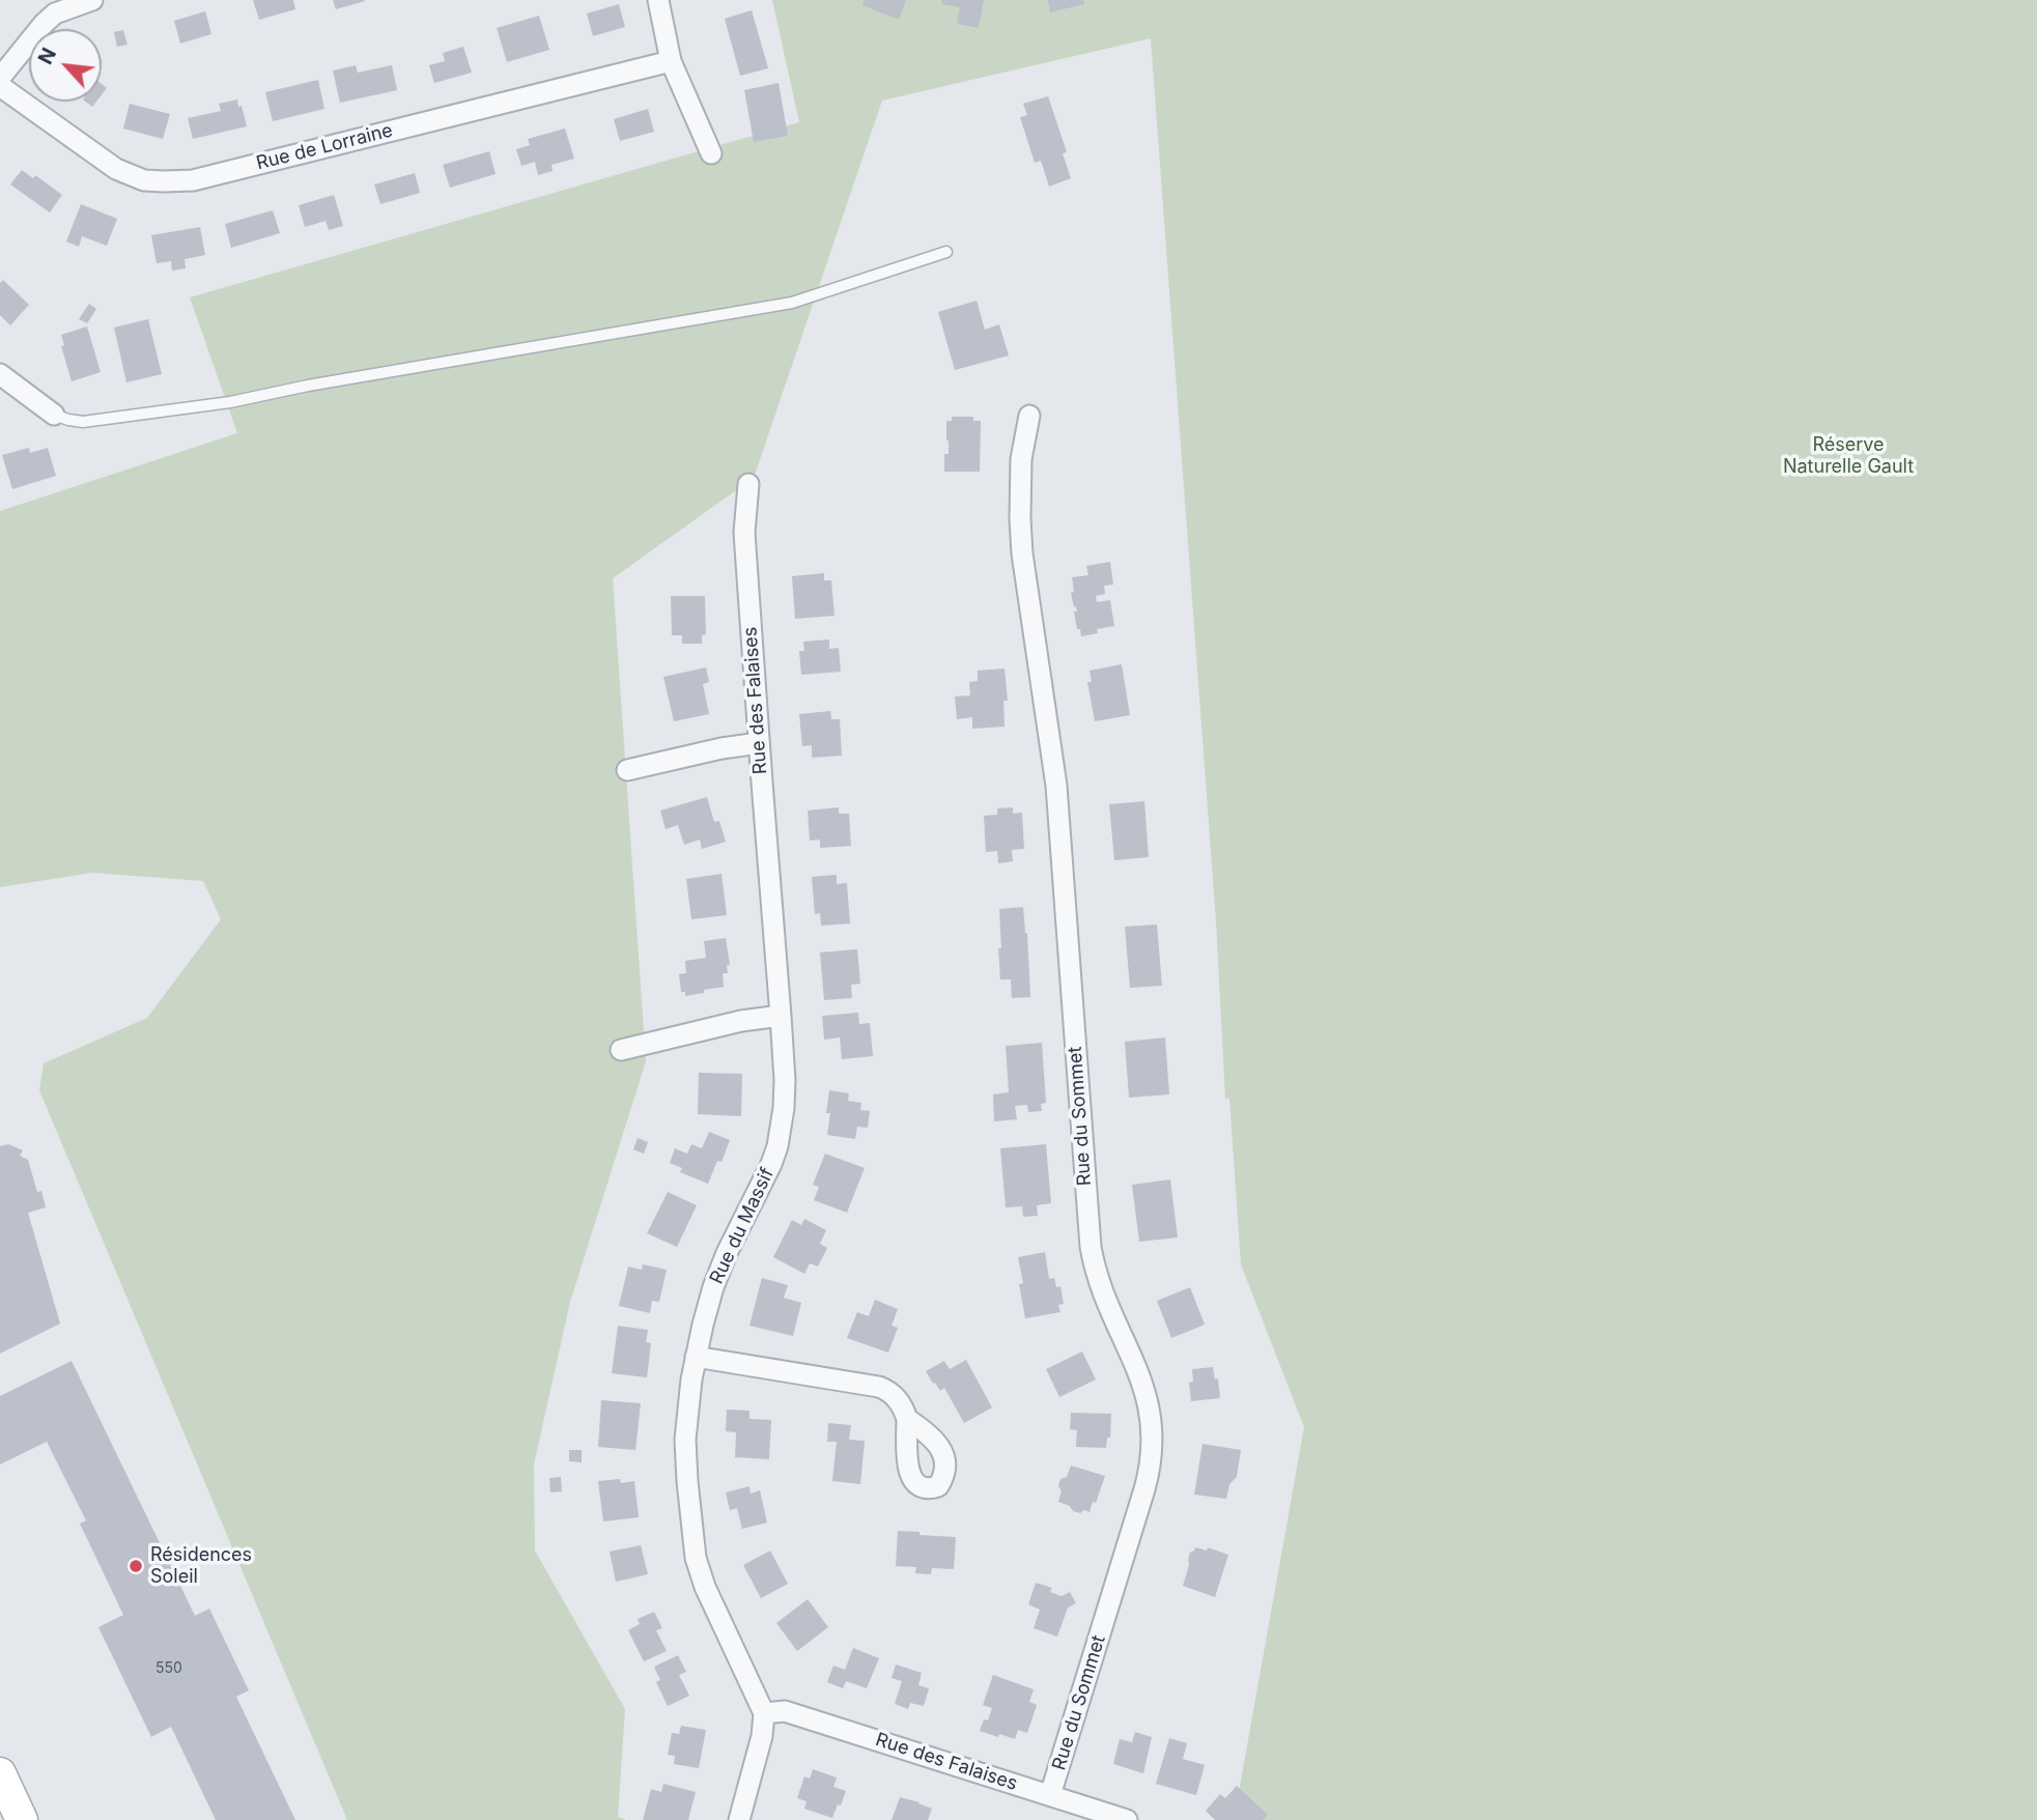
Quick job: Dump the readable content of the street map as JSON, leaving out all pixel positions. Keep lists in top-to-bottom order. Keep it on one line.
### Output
{"streets":{"street":["Rue de Lorraine","Rue des Falaises","Rue du Sommet","Rue du Massif"]},"crossings":[["Rue des Falaises","Rue du Sommet"],["Rue des Falaises","Rue du Massif"]],"parks":["Réserve Naturelle Gault"],"places":["Résidences Soleil"],"house_numbers":["550"],"north":"top left"}
